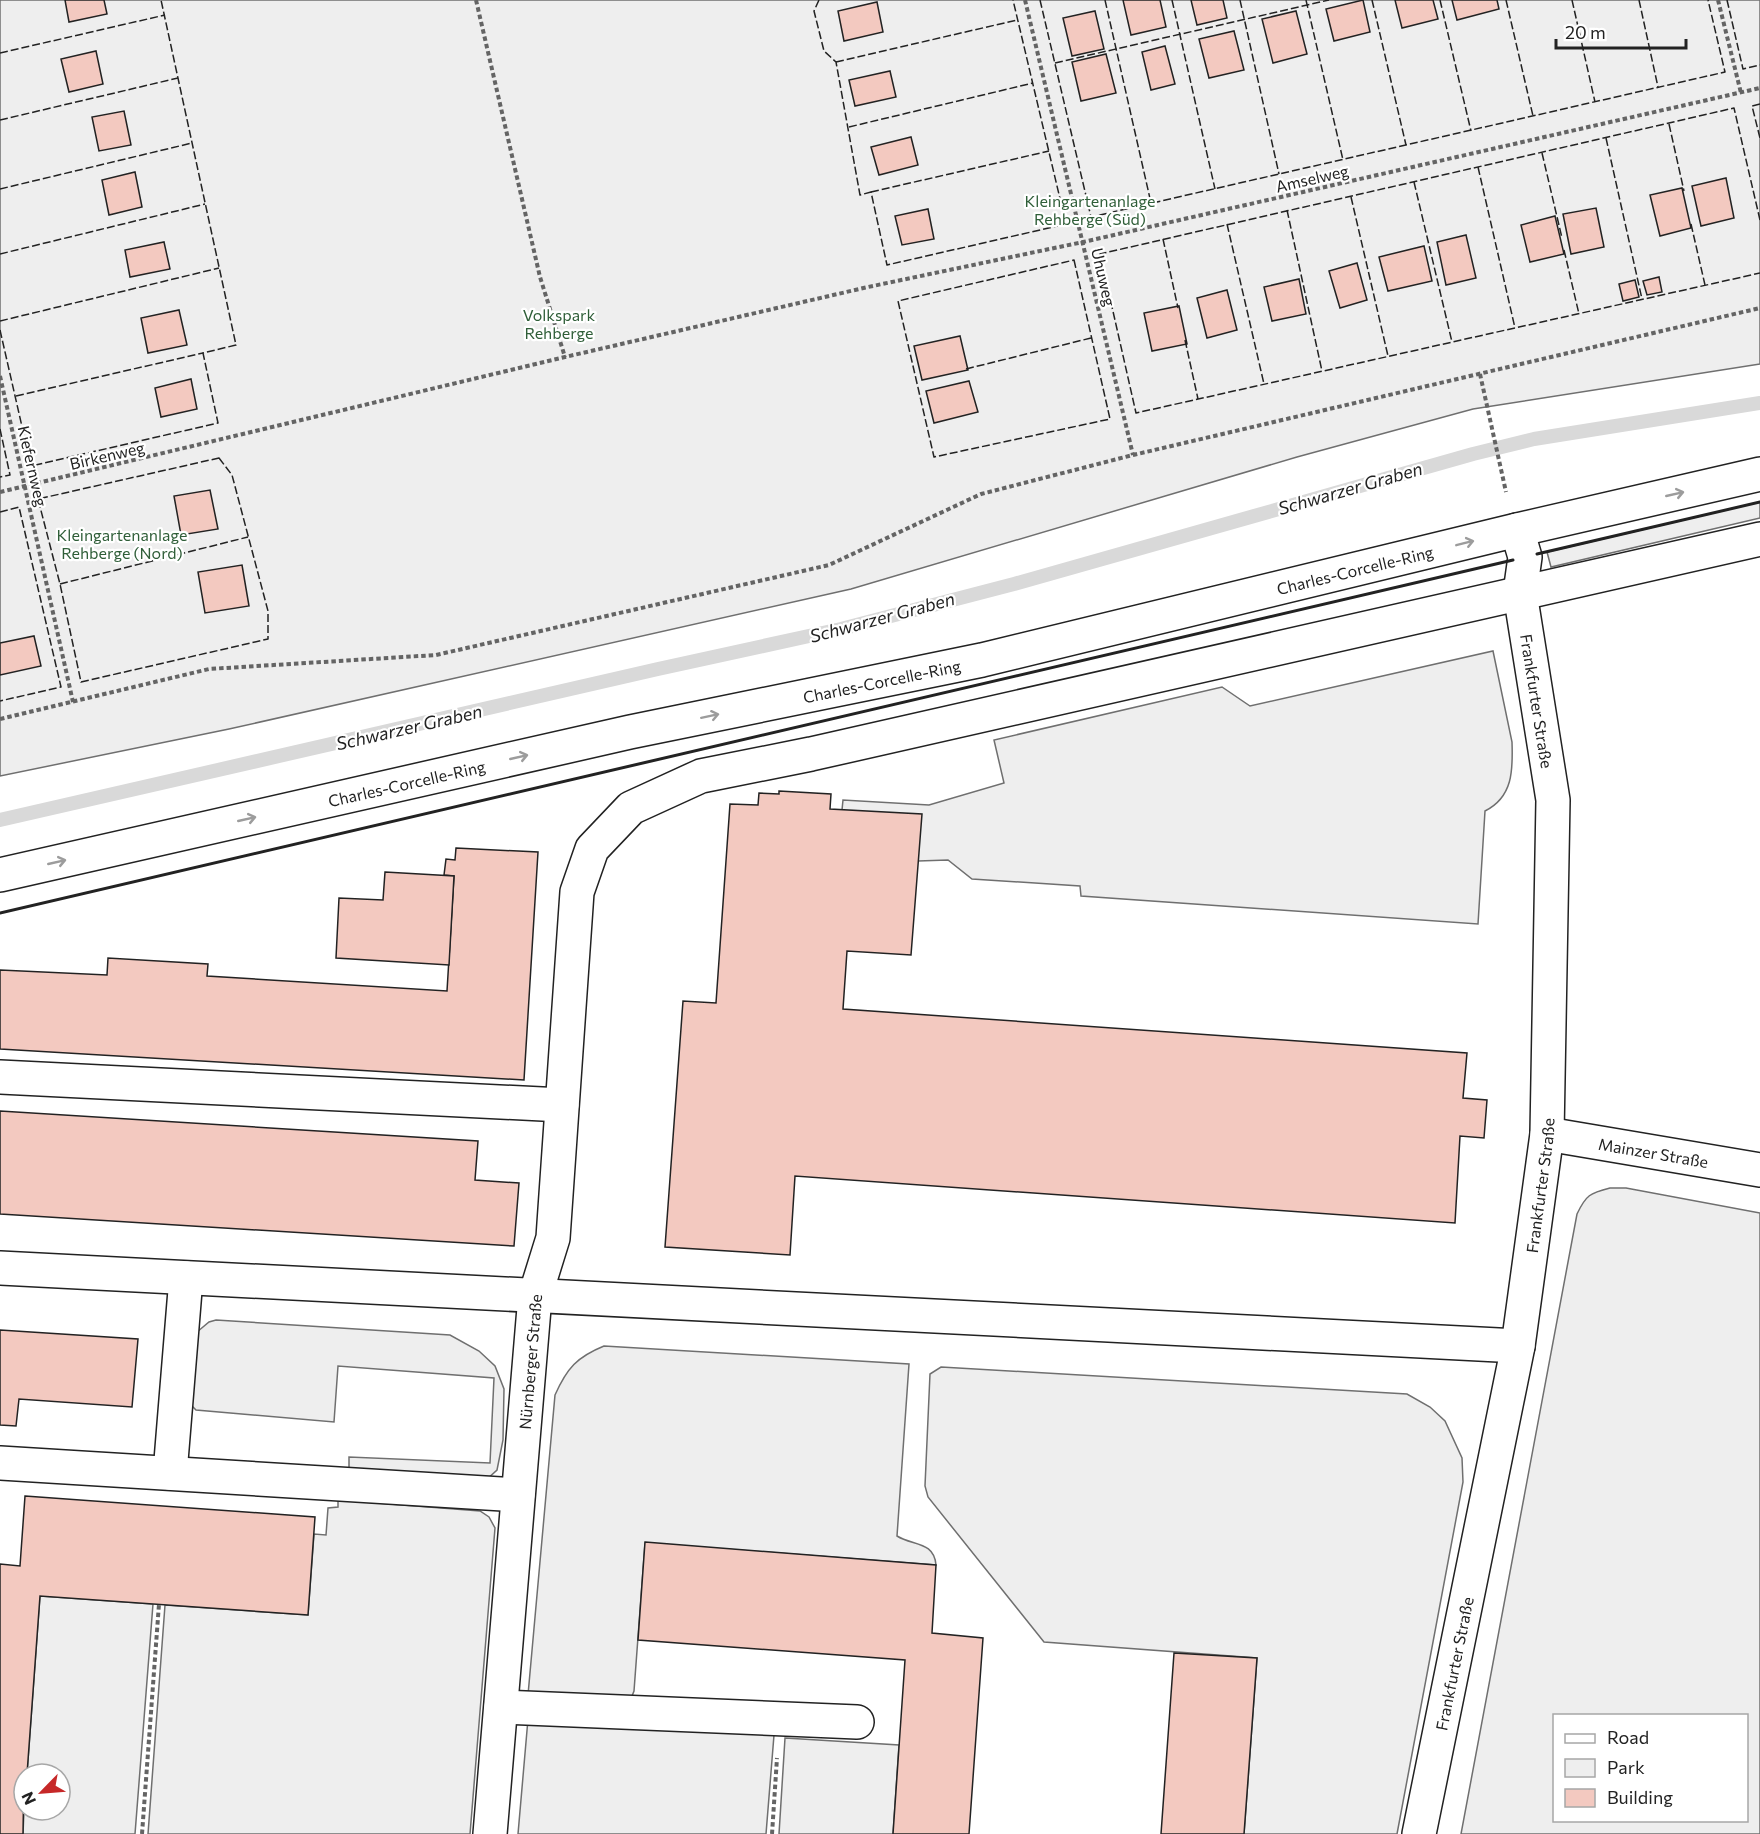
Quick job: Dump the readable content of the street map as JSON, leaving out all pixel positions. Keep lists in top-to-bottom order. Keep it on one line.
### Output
{"streets":{"street":["Charles-Corcelle-Ring","Frankfurter Straße","Mainzer Straße","Nürnberger Straße"],"path":["Amselweg","Uhuweg","Birkenweg","Kiefernweg"]},"crossings":[["Amselweg","Uhuweg"],["Amselweg","Birkenweg"],["Birkenweg","Kiefernweg"],["Charles-Corcelle-Ring","Frankfurter Straße"],["Frankfurter Straße","Mainzer Straße"],["Frankfurter Straße","Nürnberger Straße"]],"one_way":["Charles-Corcelle-Ring"],"water":["Schwarzer Graben"],"parks":["Kleingartenanlage Rehberge (Süd)","Volkspark Rehberge","Kleingartenanlage Rehberge (Nord)"],"legend":["Road","Park","Building"],"scale_bar":"20 m","north":"bottom left"}
